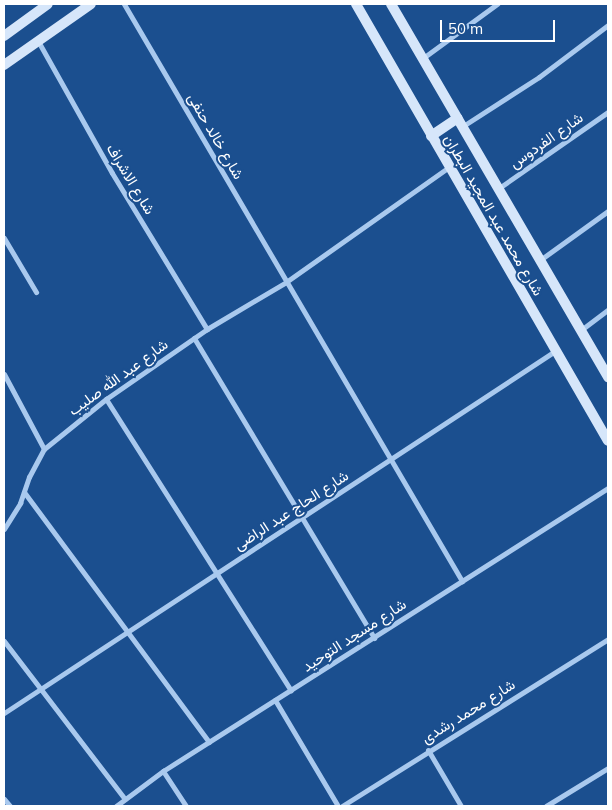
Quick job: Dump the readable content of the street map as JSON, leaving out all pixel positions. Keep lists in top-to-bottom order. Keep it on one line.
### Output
{"streets":{"street":["شارع خالد حنفى","شارع الفردوس","شارع الاشراف","شارع محمد عبد المجيد البطران","شارع عبد الله صليب","شارع الحاج عبد الراضى","شارع مسجد التوحيد","شارع محمد رشدى"]},"crossings":[["شارع خالد حنفى","شارع عبد الله صليب"],["شارع خالد حنفى","شارع الحاج عبد الراضى"],["شارع خالد حنفى","شارع مسجد التوحيد"],["شارع الفردوس","شارع محمد عبد المجيد البطران"],["شارع الاشراف","شارع عبد الله صليب"],["شارع محمد عبد المجيد البطران","شارع عبد الله صليب"],["شارع محمد عبد المجيد البطران","شارع الحاج عبد الراضى"]],"scale_bar":"50 m"}
